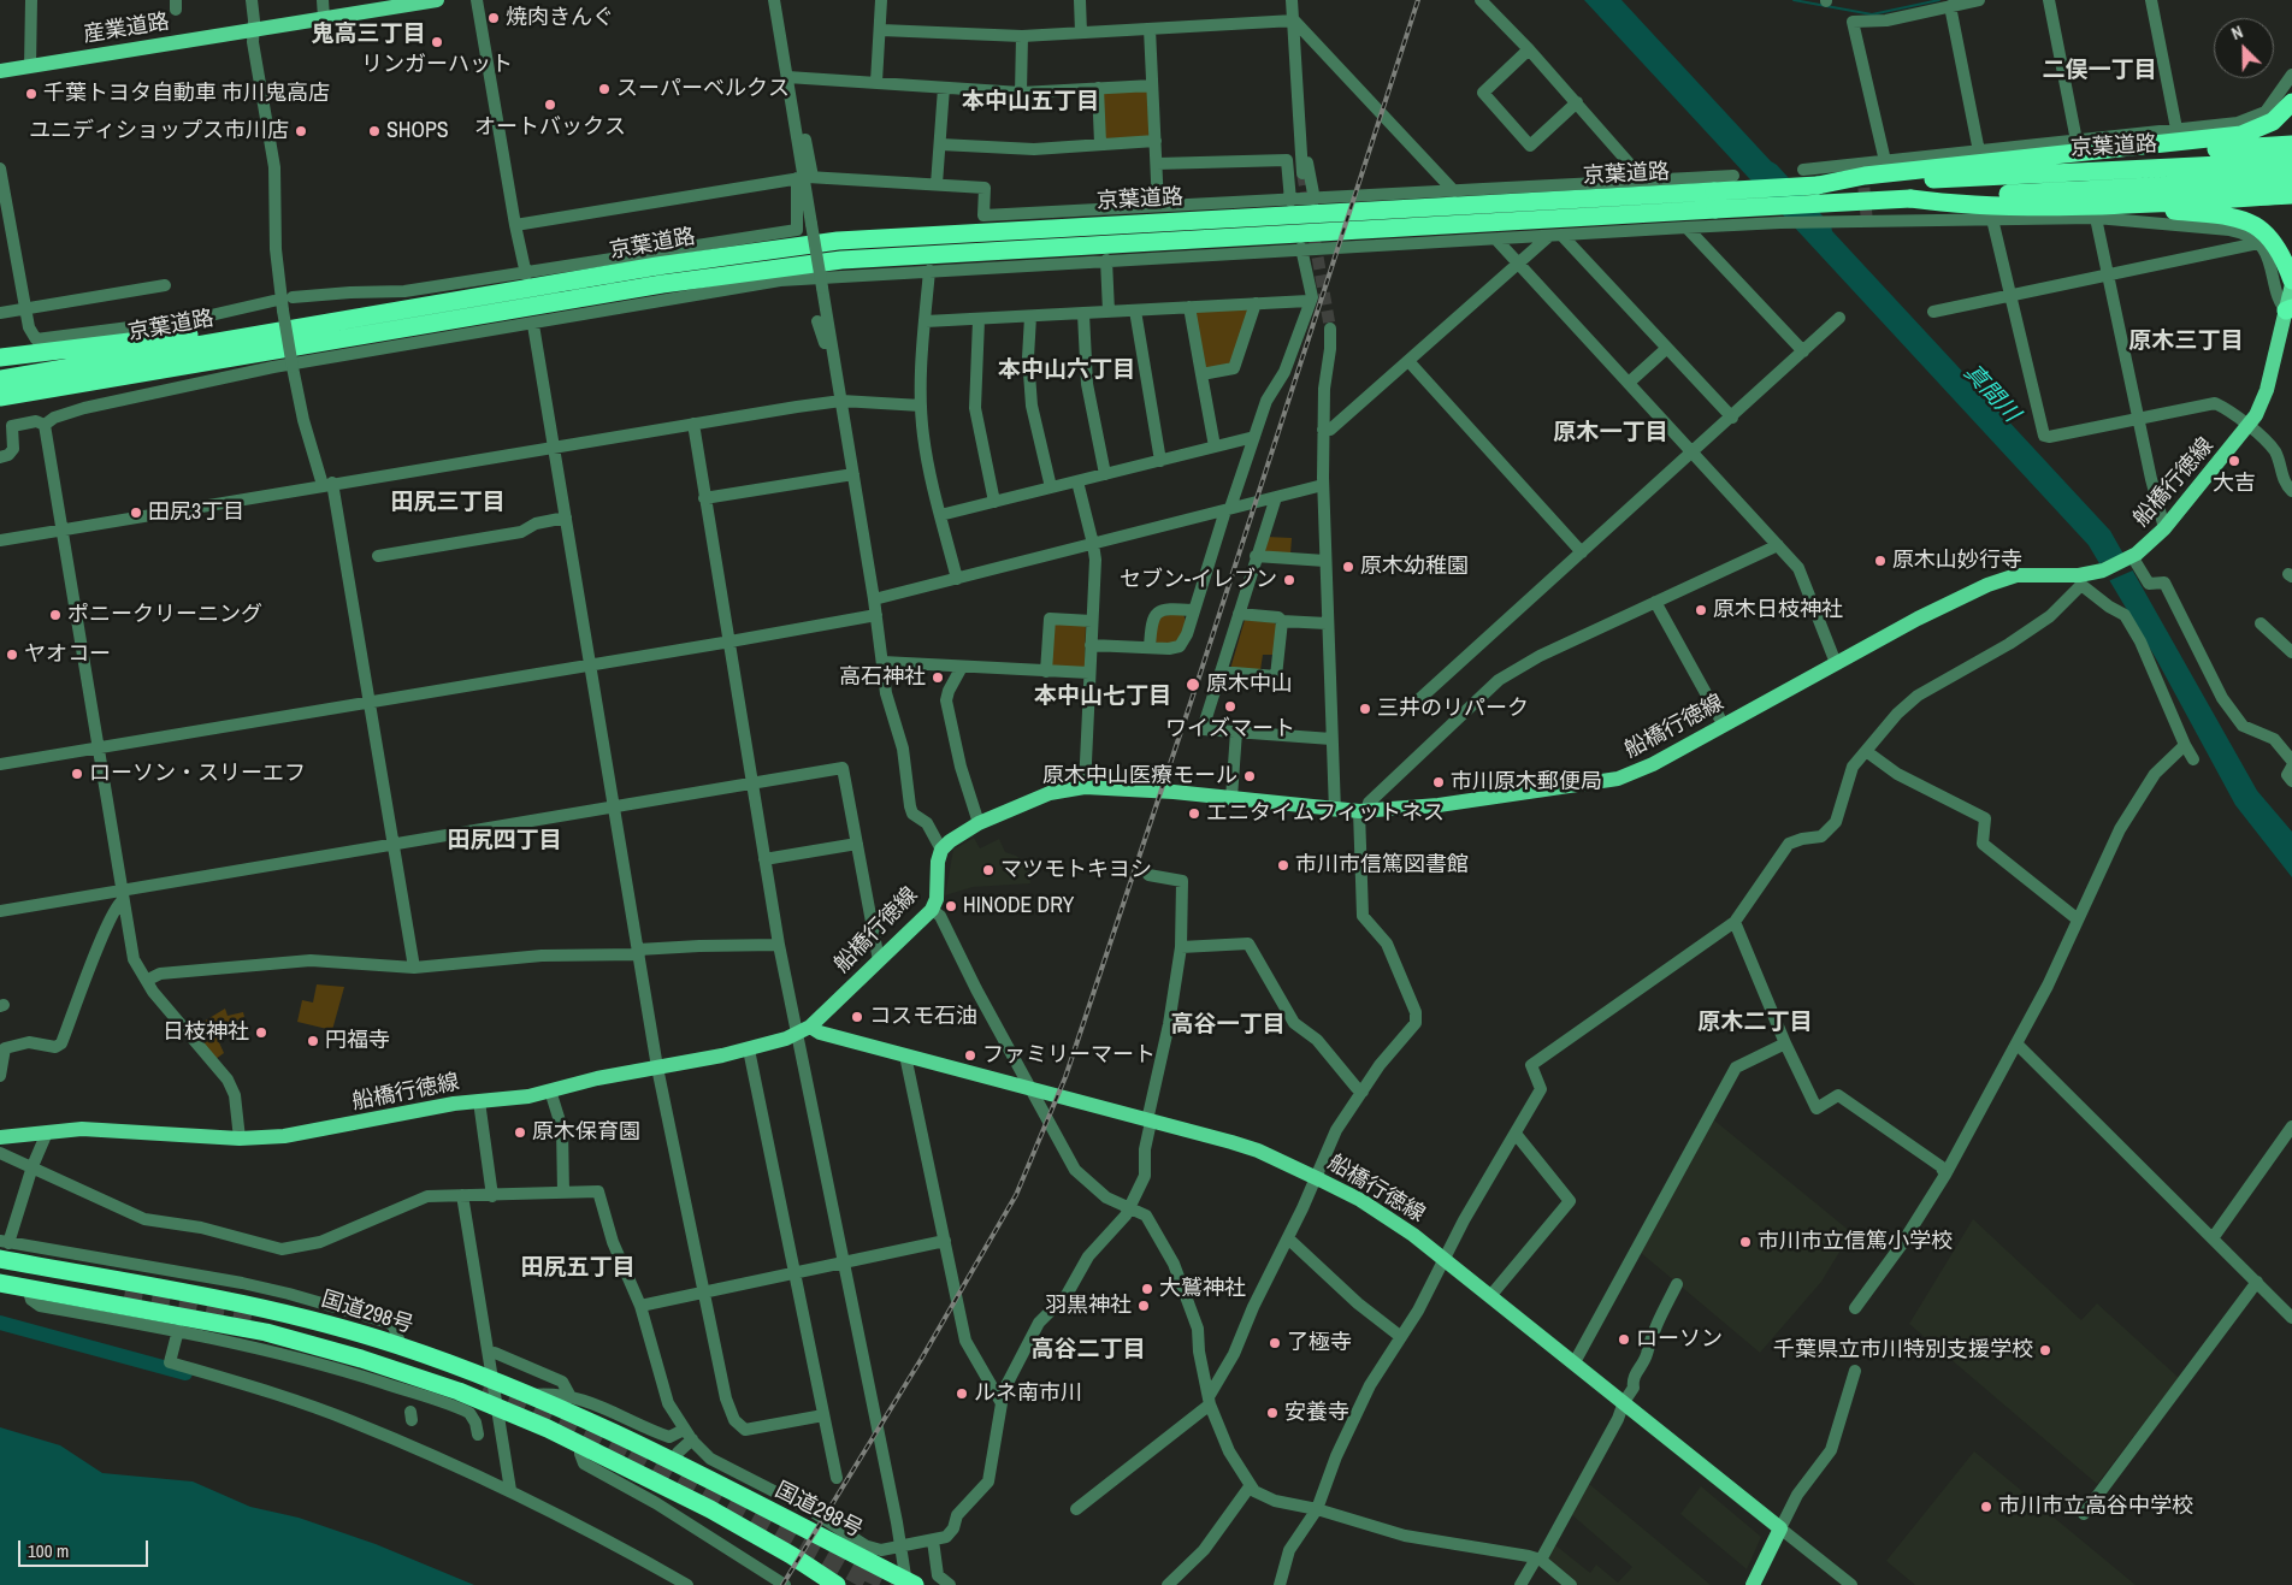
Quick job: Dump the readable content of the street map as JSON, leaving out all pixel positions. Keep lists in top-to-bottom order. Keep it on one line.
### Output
{"streets":{"highway":["京葉道路","国道298号"],"main road":["産業道路","船橋行徳線"]},"districts":["鬼高三丁目","二俣一丁目","本中山五丁目","原木三丁目","本中山六丁目","原木一丁目","田尻三丁目","本中山七丁目","田尻四丁目","原木二丁目","高谷一丁目","田尻五丁目","高谷二丁目"],"water":["真間川"],"places":["焼肉きんぐ","リンガーハット","スーパーベルクス","千葉トヨタ自動車 市川鬼高店","オートバックス","ユニディショップス市川店","SHOPS","大吉","田尻3丁目","原木山妙行寺","原木幼稚園","セブン-イレブン","原木日枝神社","ポニークリーニング","ヤオコー","高石神社","原木中山","ワイズマート","三井のリパーク","ローソン・スリーエフ","原木中山医療モール","市川原木郵便局","エニタイムフィットネス","市川市信篤図書館","マツモトキヨシ","HINODE DRY","コスモ石油","日枝神社","円福寺","ファミリーマート","原木保育園","市川市立信篤小学校","大鷲神社","羽黒神社","ローソン","了極寺","千葉県立市川特別支援学校","ルネ南市川","安養寺","市川市立高谷中学校"],"scale_bar":"100 m","north":"top left"}
